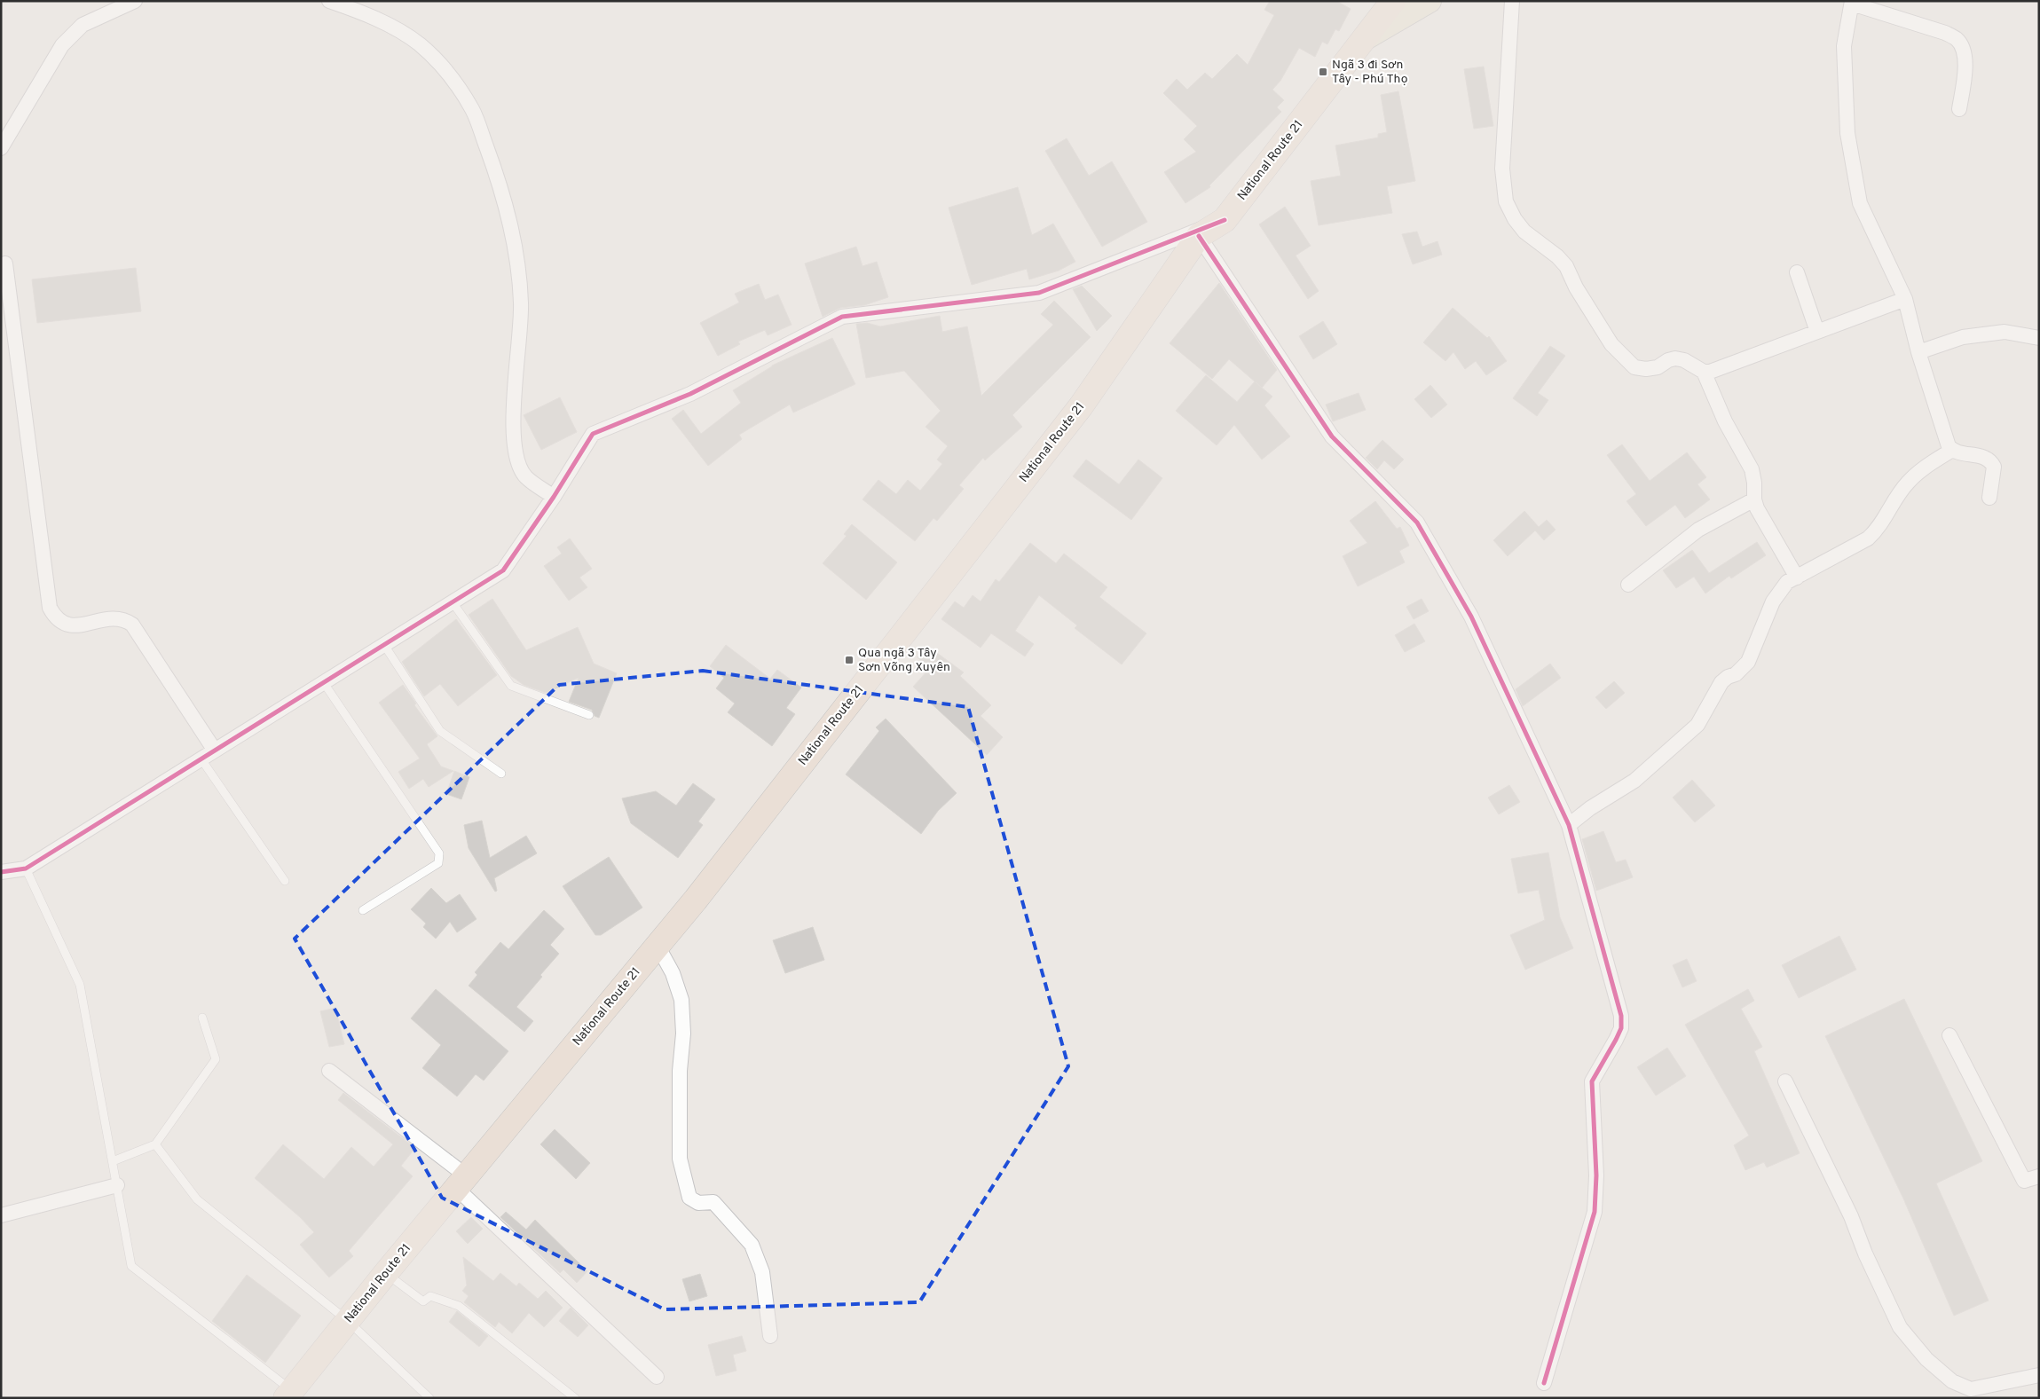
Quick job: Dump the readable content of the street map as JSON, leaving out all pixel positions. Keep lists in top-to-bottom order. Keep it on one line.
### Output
{"streets":{"highway":["National Route 21"]},"places":{"transit":["Ngã 3 đi Sơn Tây - Phú Thọ","Qua ngã 3 Tây Sơn Võng Xuyên"]}}
